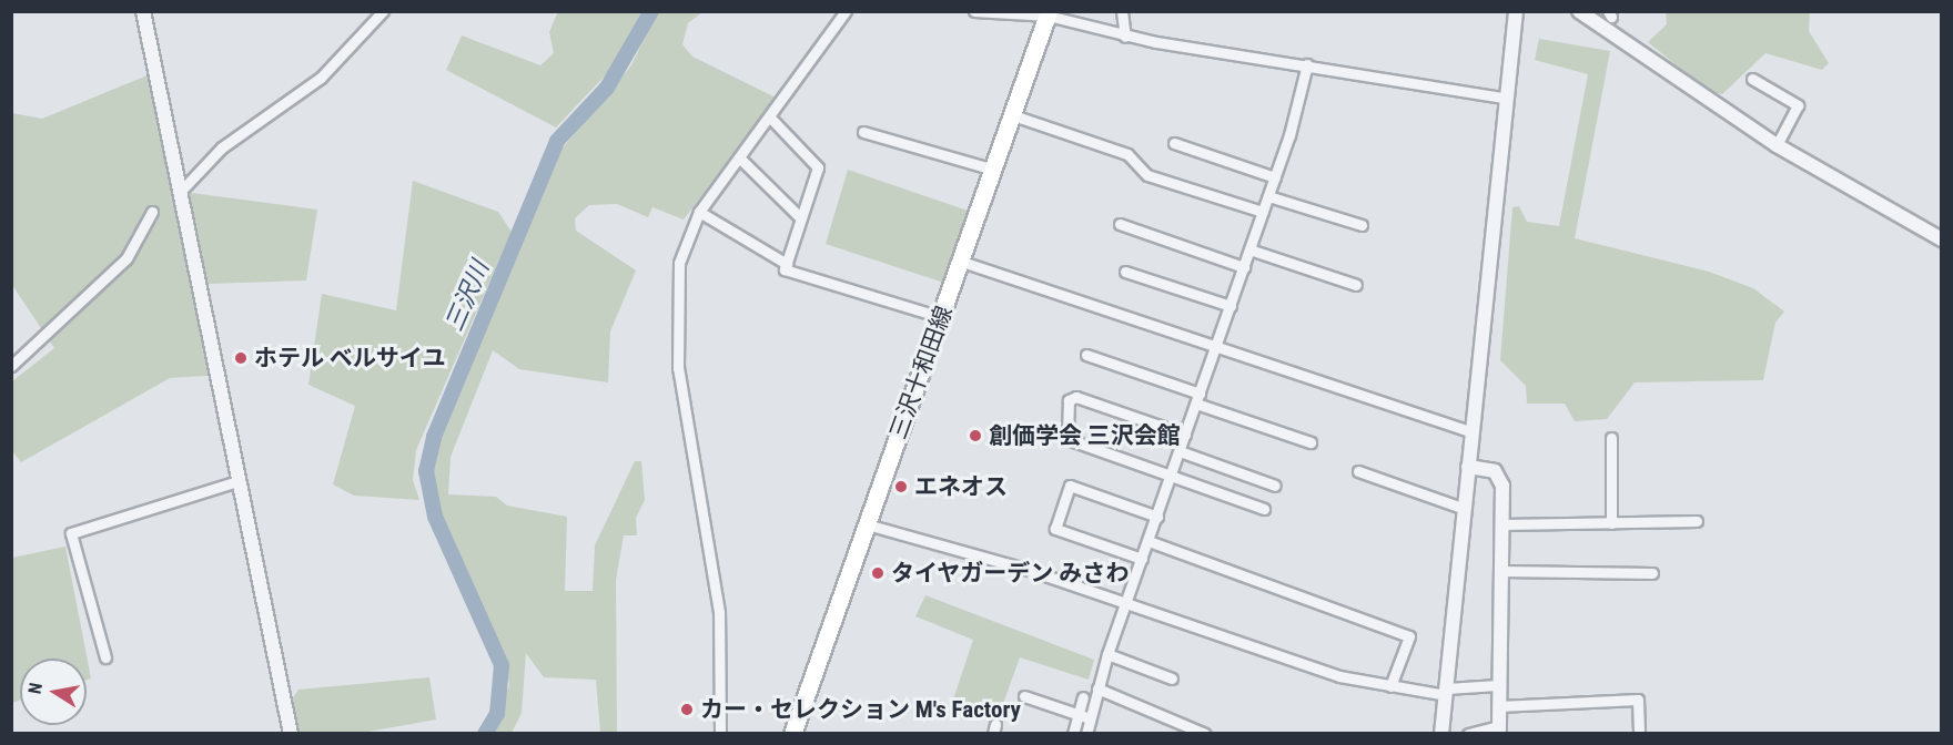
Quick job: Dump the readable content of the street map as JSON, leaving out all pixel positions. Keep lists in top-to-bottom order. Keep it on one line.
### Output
{"streets":{"main road":["三沢十和田線"]},"water":["三沢川"],"places":["ホテル ベルサイユ","創価学会 三沢会館","エネオス","タイヤガーデン みさわ","カー・セレクション M's Factory"],"north":"left"}
